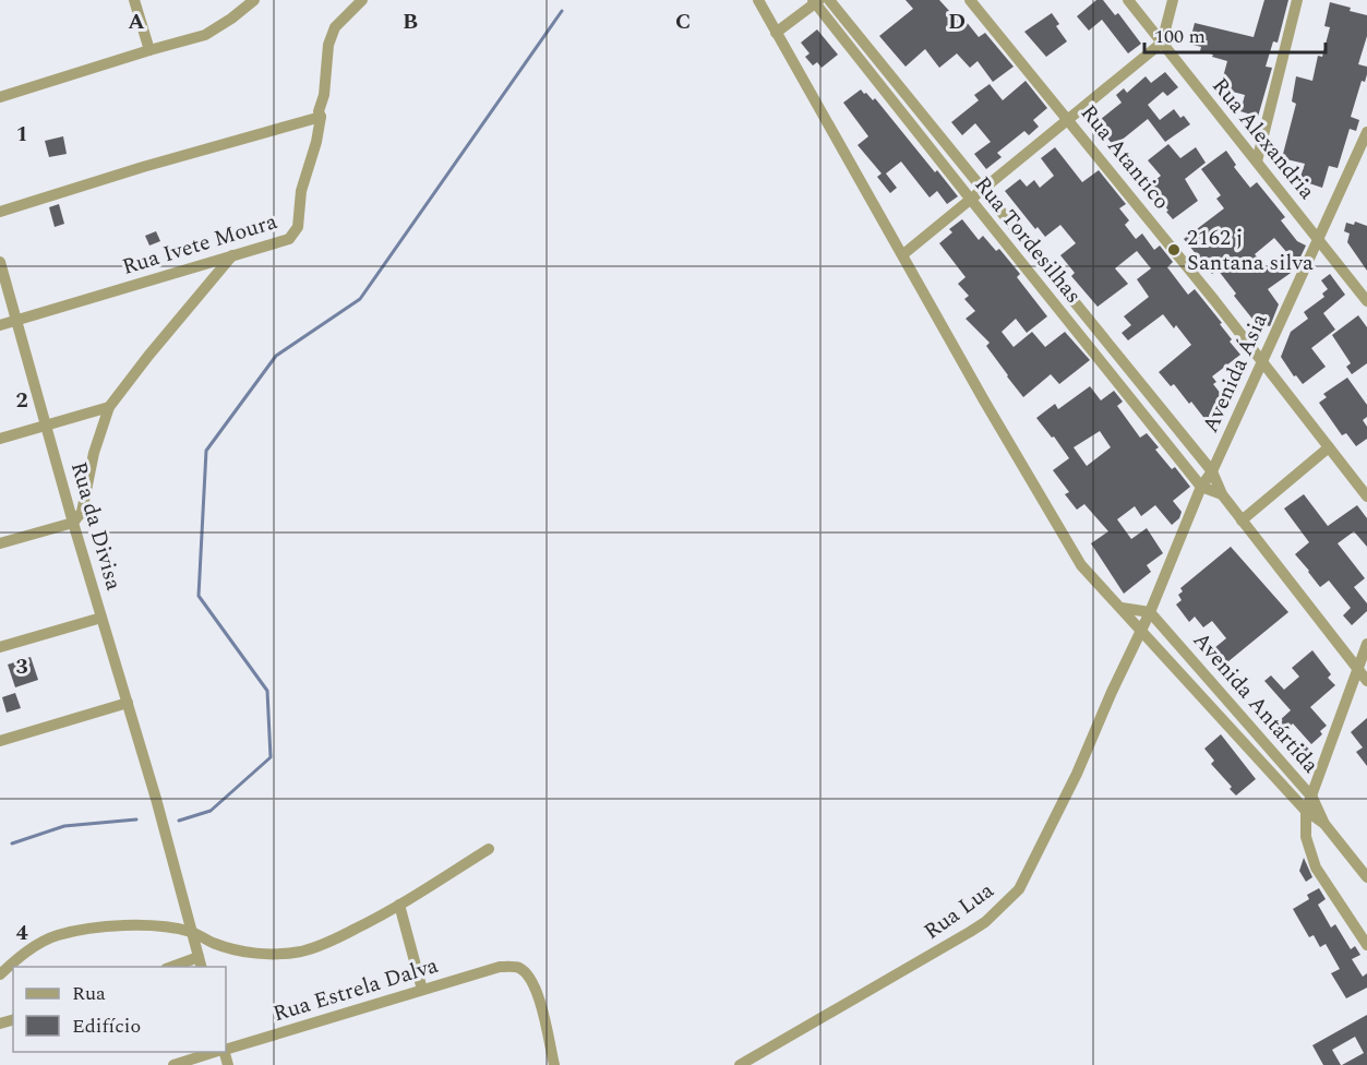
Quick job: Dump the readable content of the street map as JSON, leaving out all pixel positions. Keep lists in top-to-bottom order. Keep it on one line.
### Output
{"streets":{"street":["Rua Alexandria","Rua Atantico","Rua Tordesilhas","Rua Ivete Moura","Avenida Ásia","Rua da Divisa","Avenida Antártida","Rua Lua","Rua Estrela Dalva"]},"crossings":[["Rua Alexandria","Avenida Ásia"],["Rua Atantico","Avenida Ásia"],["Rua Tordesilhas","Avenida Ásia"],["Rua Ivete Moura","Rua da Divisa"],["Avenida Ásia","Avenida Antártida"],["Avenida Ásia","Rua Lua"],["Avenida Antártida","Rua Lua"]],"places":["2162 j Santana silva"],"legend":["Rua","Edifício"],"scale_bar":"100 m","grid":{"columns":["A","B","C","D"],"rows":["1","2","3","4"]}}
